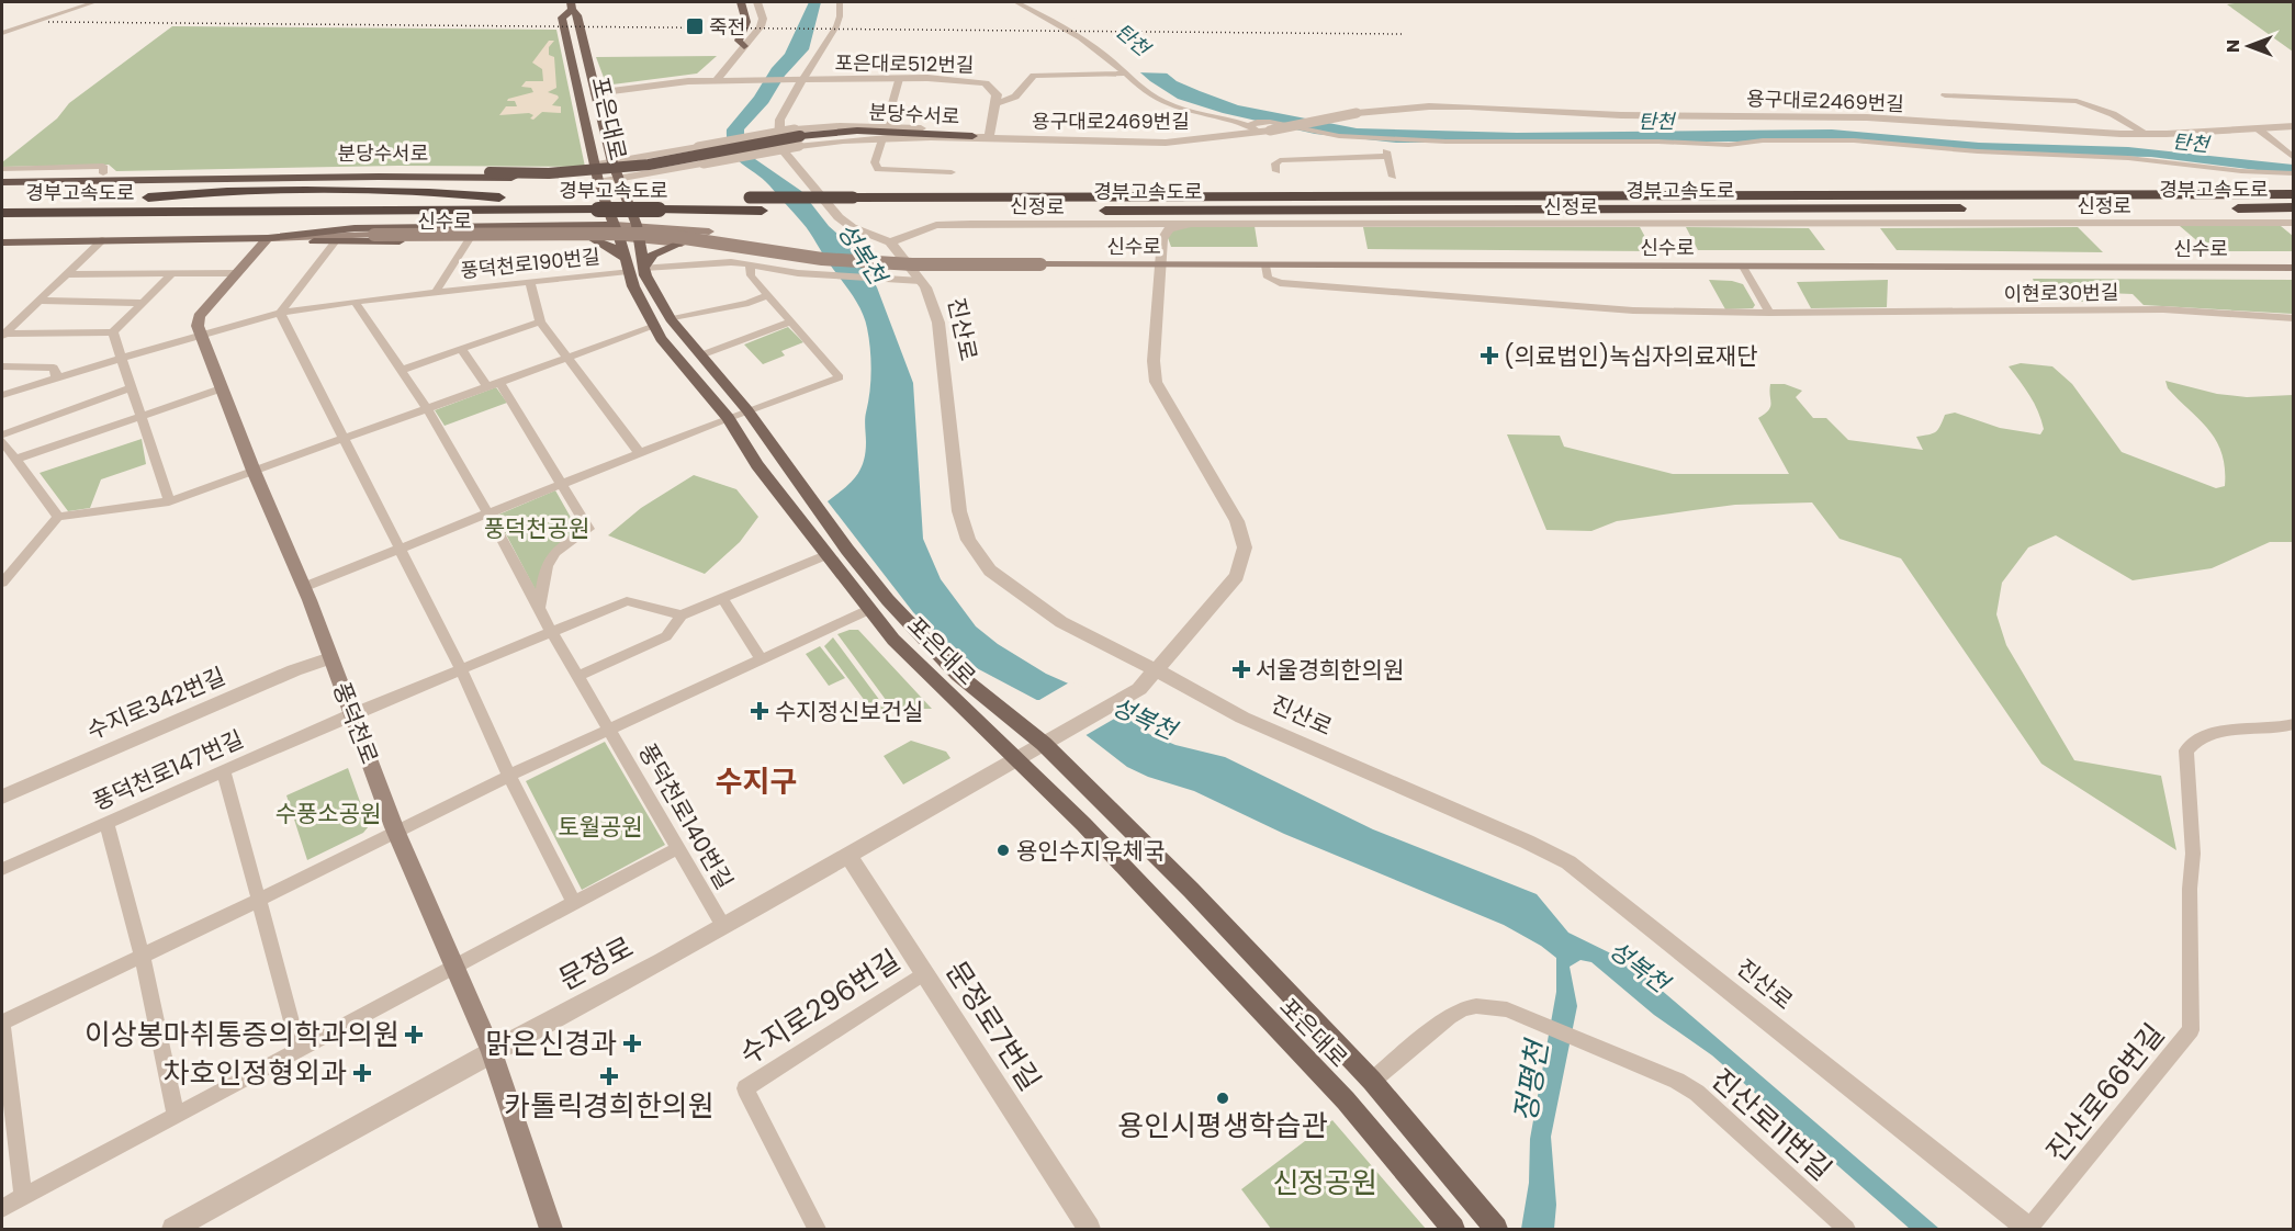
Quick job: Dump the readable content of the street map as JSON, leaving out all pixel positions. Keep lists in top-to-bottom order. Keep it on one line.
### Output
{"streets":{"highway":["분당수서로","경부고속도로"],"main road":["포은대로","신수로","풍덕천로"],"street":["포은대로512번길","용구대로2469번길","신정로","풍덕천로190번길","이현로30번길","진산로","수지로342번길","풍덕천로147번길","풍덕천로140번길","문정로","수지로296번길","문정로7번길","진산로66번길","진산로11번길"]},"crossings":[["포은대로512번길","진산로"],["용구대로2469번길","분당수서로"],["포은대로","신수로"],["포은대로","풍덕천로190번길"],["포은대로","풍덕천로140번길"],["포은대로","문정로"],["포은대로","진산로11번길"],["경부고속도로","신수로"],["신정로","진산로"],["신수로","풍덕천로190번길"],["신수로","이현로30번길"],["신수로","문정로"],["풍덕천로190번길","풍덕천로"],["풍덕천로190번길","풍덕천로140번길"],["진산로","문정로"],["진산로","진산로66번길"],["수지로342번길","풍덕천로"],["풍덕천로","풍덕천로147번길"],["풍덕천로","풍덕천로140번길"],["풍덕천로","문정로"],["풍덕천로147번길","풍덕천로140번길"],["풍덕천로140번길","문정로"],["문정로","문정로7번길"],["수지로296번길","문정로7번길"]],"districts":["수지구"],"water":["탄천","성복천","정평천"],"parks":["풍덕천공원","수풍소공원","토월공원","신정공원"],"places":{"transit":["죽전"],"health":["(의료법인)녹십자의료재단","서울경희한의원","수지정신보건실","이상봉마취통증의학과의원","맑은신경과","차호인정형외과","카톨릭경희한의원"],"other":["용인수지우체국","용인시평생학습관"]},"north":"left"}
